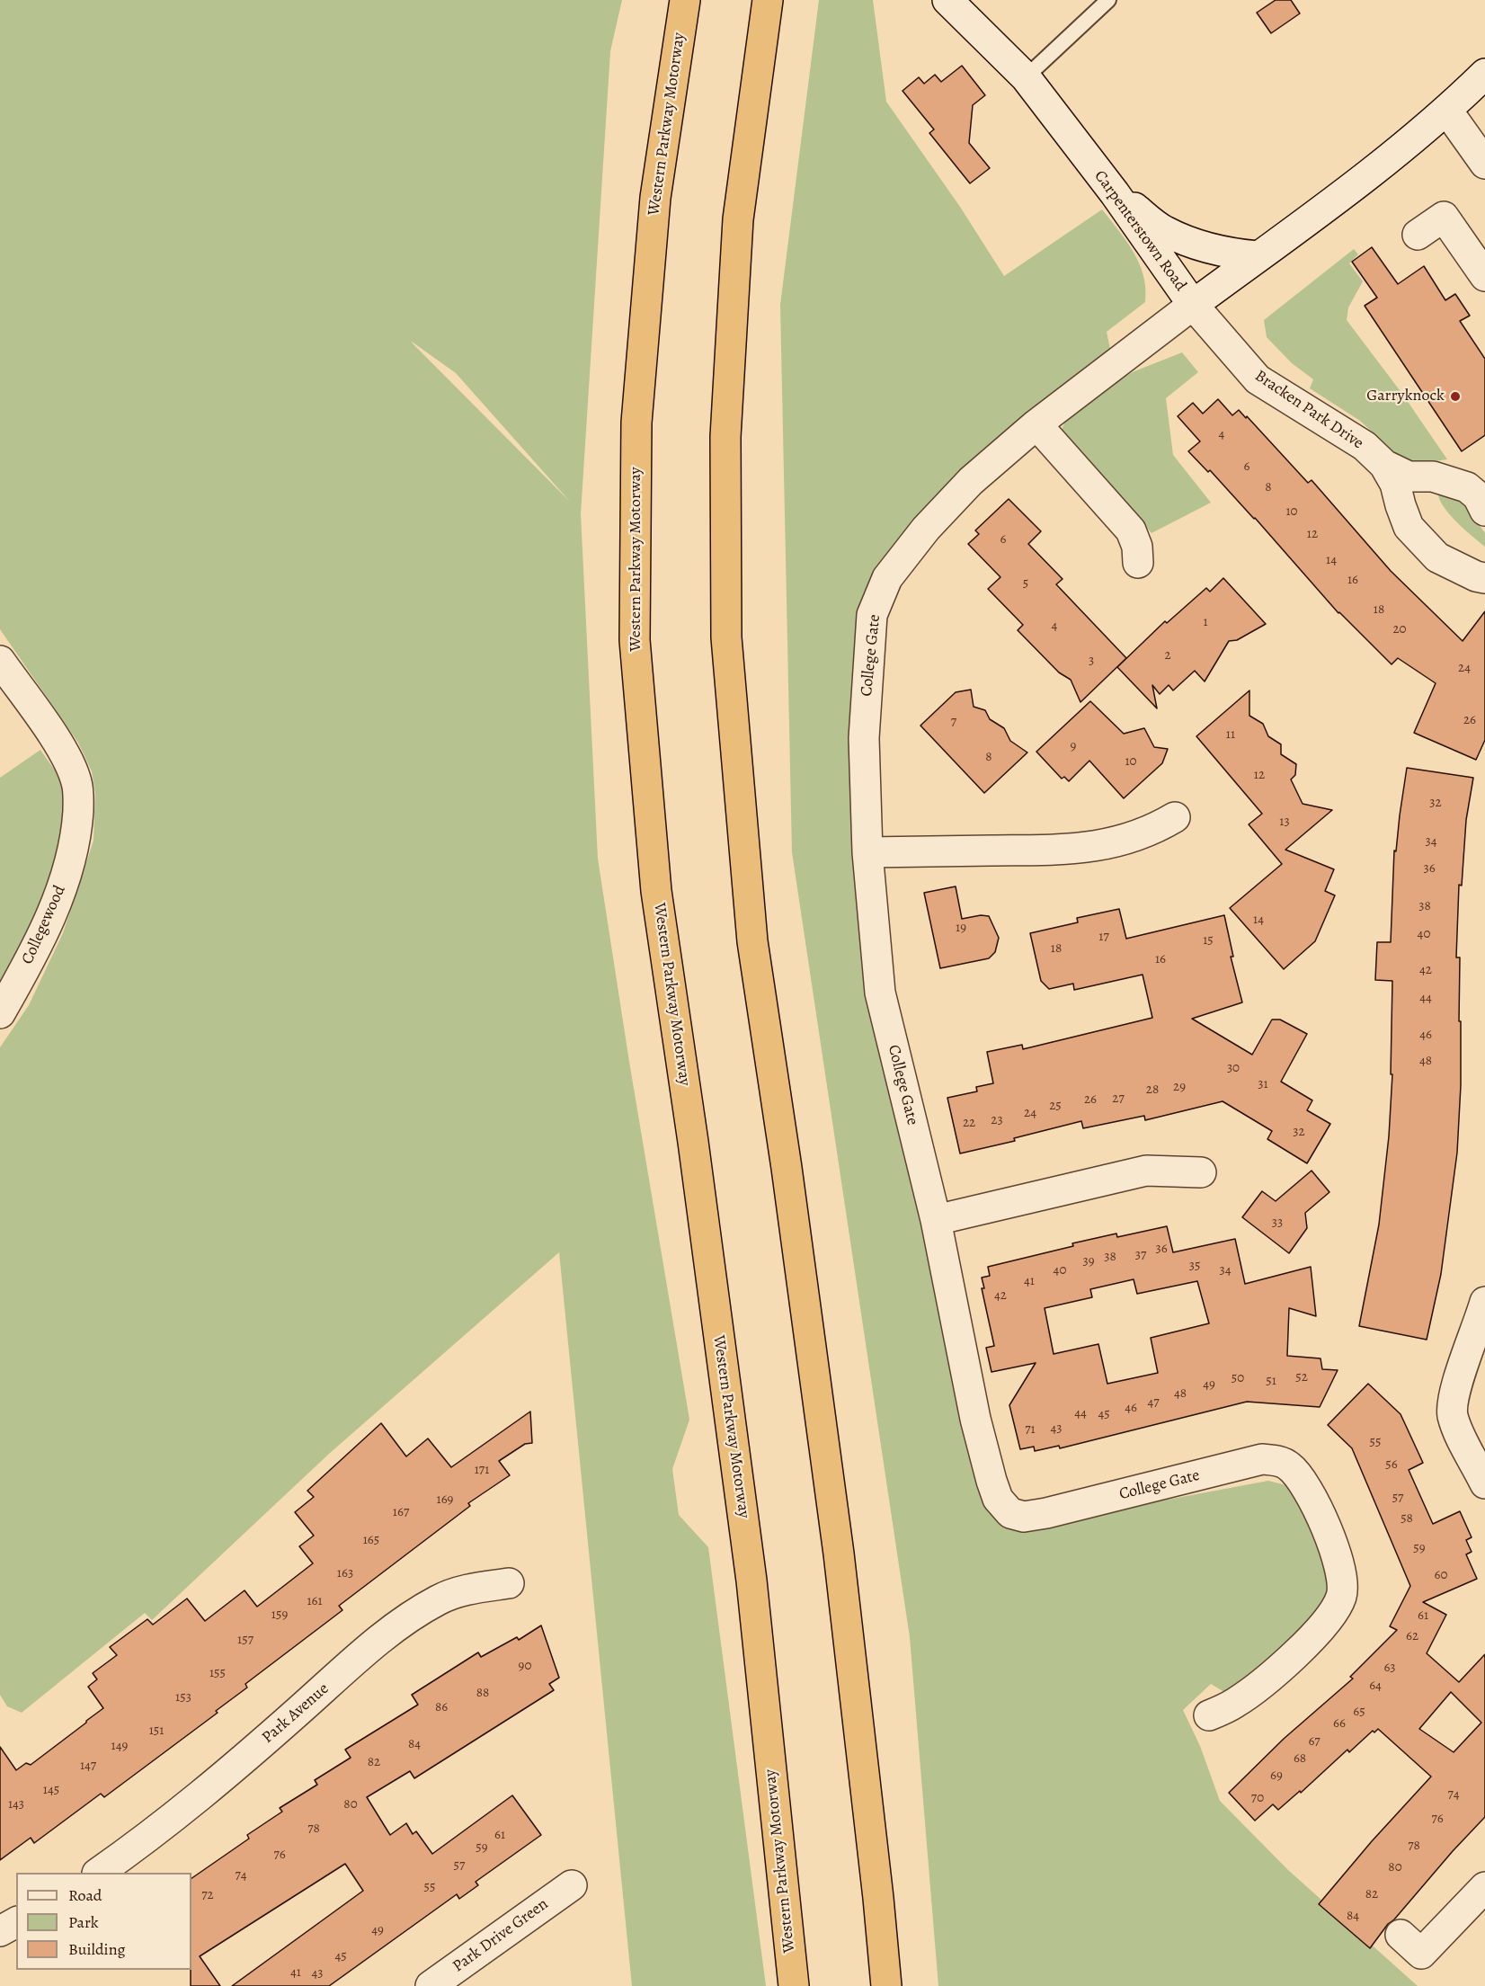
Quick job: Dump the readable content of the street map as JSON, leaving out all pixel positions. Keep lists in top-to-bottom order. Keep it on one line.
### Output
{"streets":{"highway":["Western Parkway Motorway"],"street":["Carpenterstown Road","Bracken Park Drive","College Gate","Collegewood","Park Avenue","Park Drive Green"]},"crossings":[["Carpenterstown Road","Bracken Park Drive"],["Carpenterstown Road","College Gate"],["Bracken Park Drive","College Gate"]],"places":["Garryknock"],"house_numbers":["4","6","8","10","12","6","14","16","5","18","1","4","20","2","3","24","26","7","11","9","8","10","12","32","13","34","36","38","14","19","40","17","15","18","16","42","44","46","48","30","31","29","28","27","26","25","24","23","22","32","33","36","37","38","39","35","40","34","41","42","52","50","51","49","48","47","46","44","45","43","71","55","56","171","57","169","167","58","165","59","163","60","161","159","61","62","157","90","63","155","64","88","153","86","65","66","151","67","84","149","68","82","147","69","145","74","70","143","80","76","78","61","78","59","76","57","80","74","55","82","72","84","49","45","41","43"],"legend":["Road","Park","Building"]}
